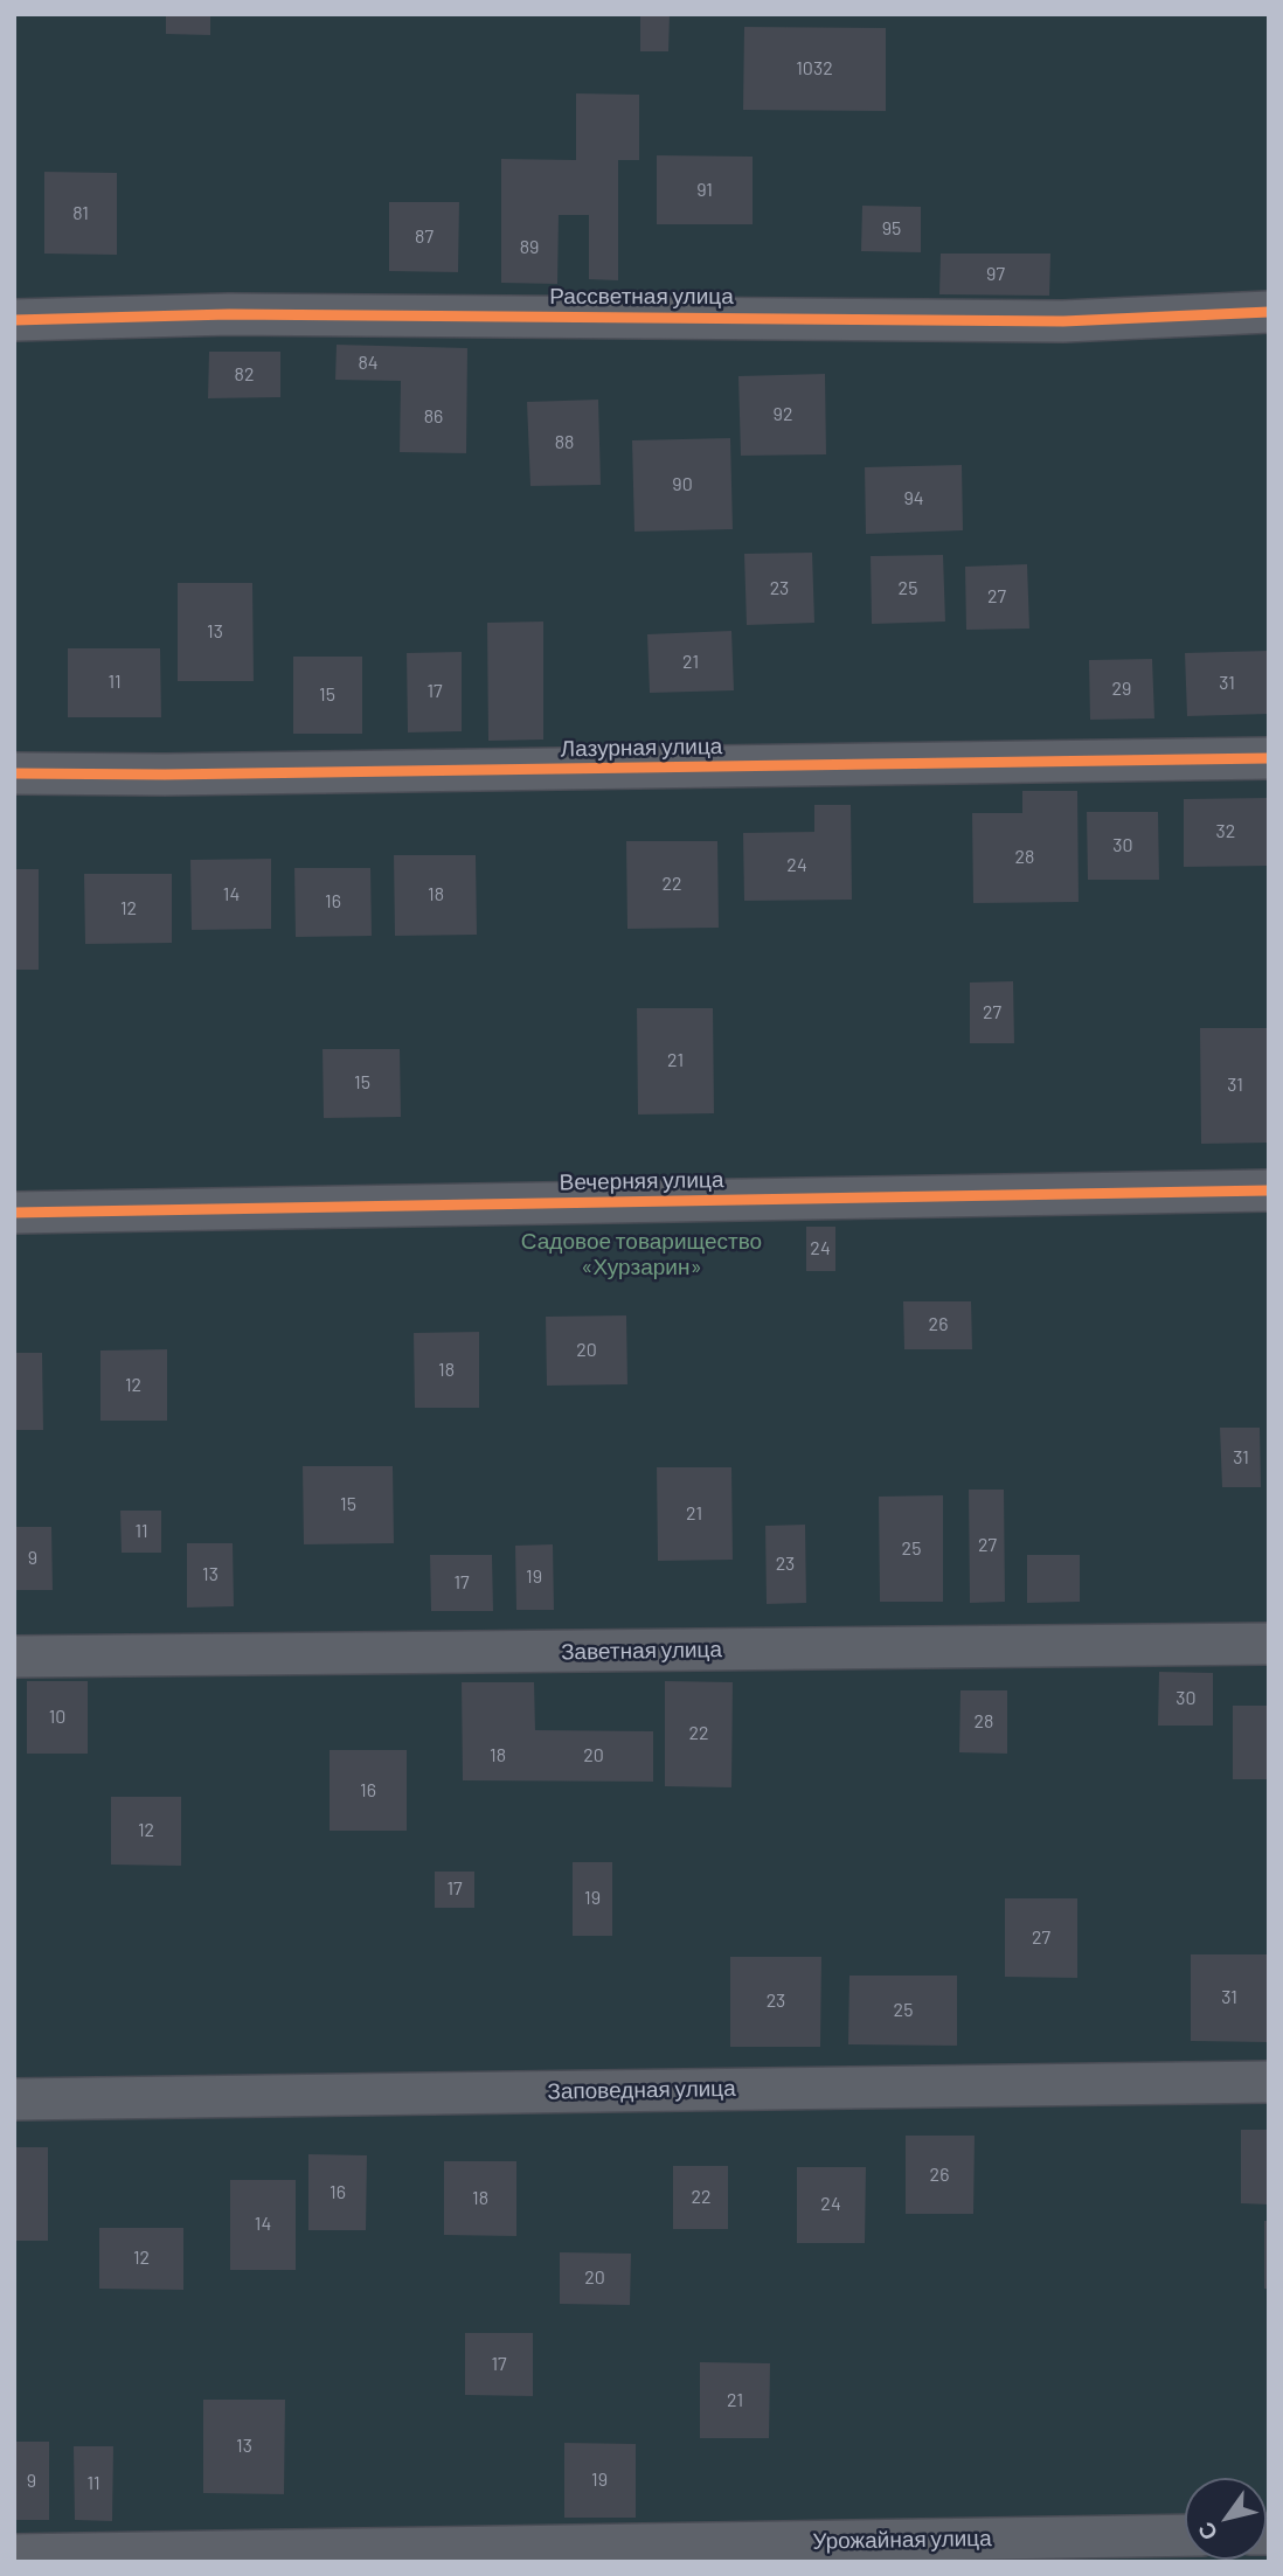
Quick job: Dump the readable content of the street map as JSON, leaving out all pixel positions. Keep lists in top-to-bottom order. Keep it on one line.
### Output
{"streets":{"street":["Рассветная улица","Лазурная улица","Вечерняя улица","Заветная улица","Заповедная улица","Урожайная улица"]},"parks":["Садовое товарищество «Хурзарин»"],"house_numbers":["1032","91","81","95","87","89","97","84","82","92","86","88","90","94","23","25","27","13","21","11","31","29","17","15","32","30","28","24","22","14","18","16","12","27","21","15","31","24","26","20","18","12","31","15","21","11","27","25","9","23","13","19","17","30","10","28","22","18","20","16","12","17","19","27","31","23","25","26","16","22","18","24","14","12","20","17","21","13","19","9","11"],"north":"bottom left"}
